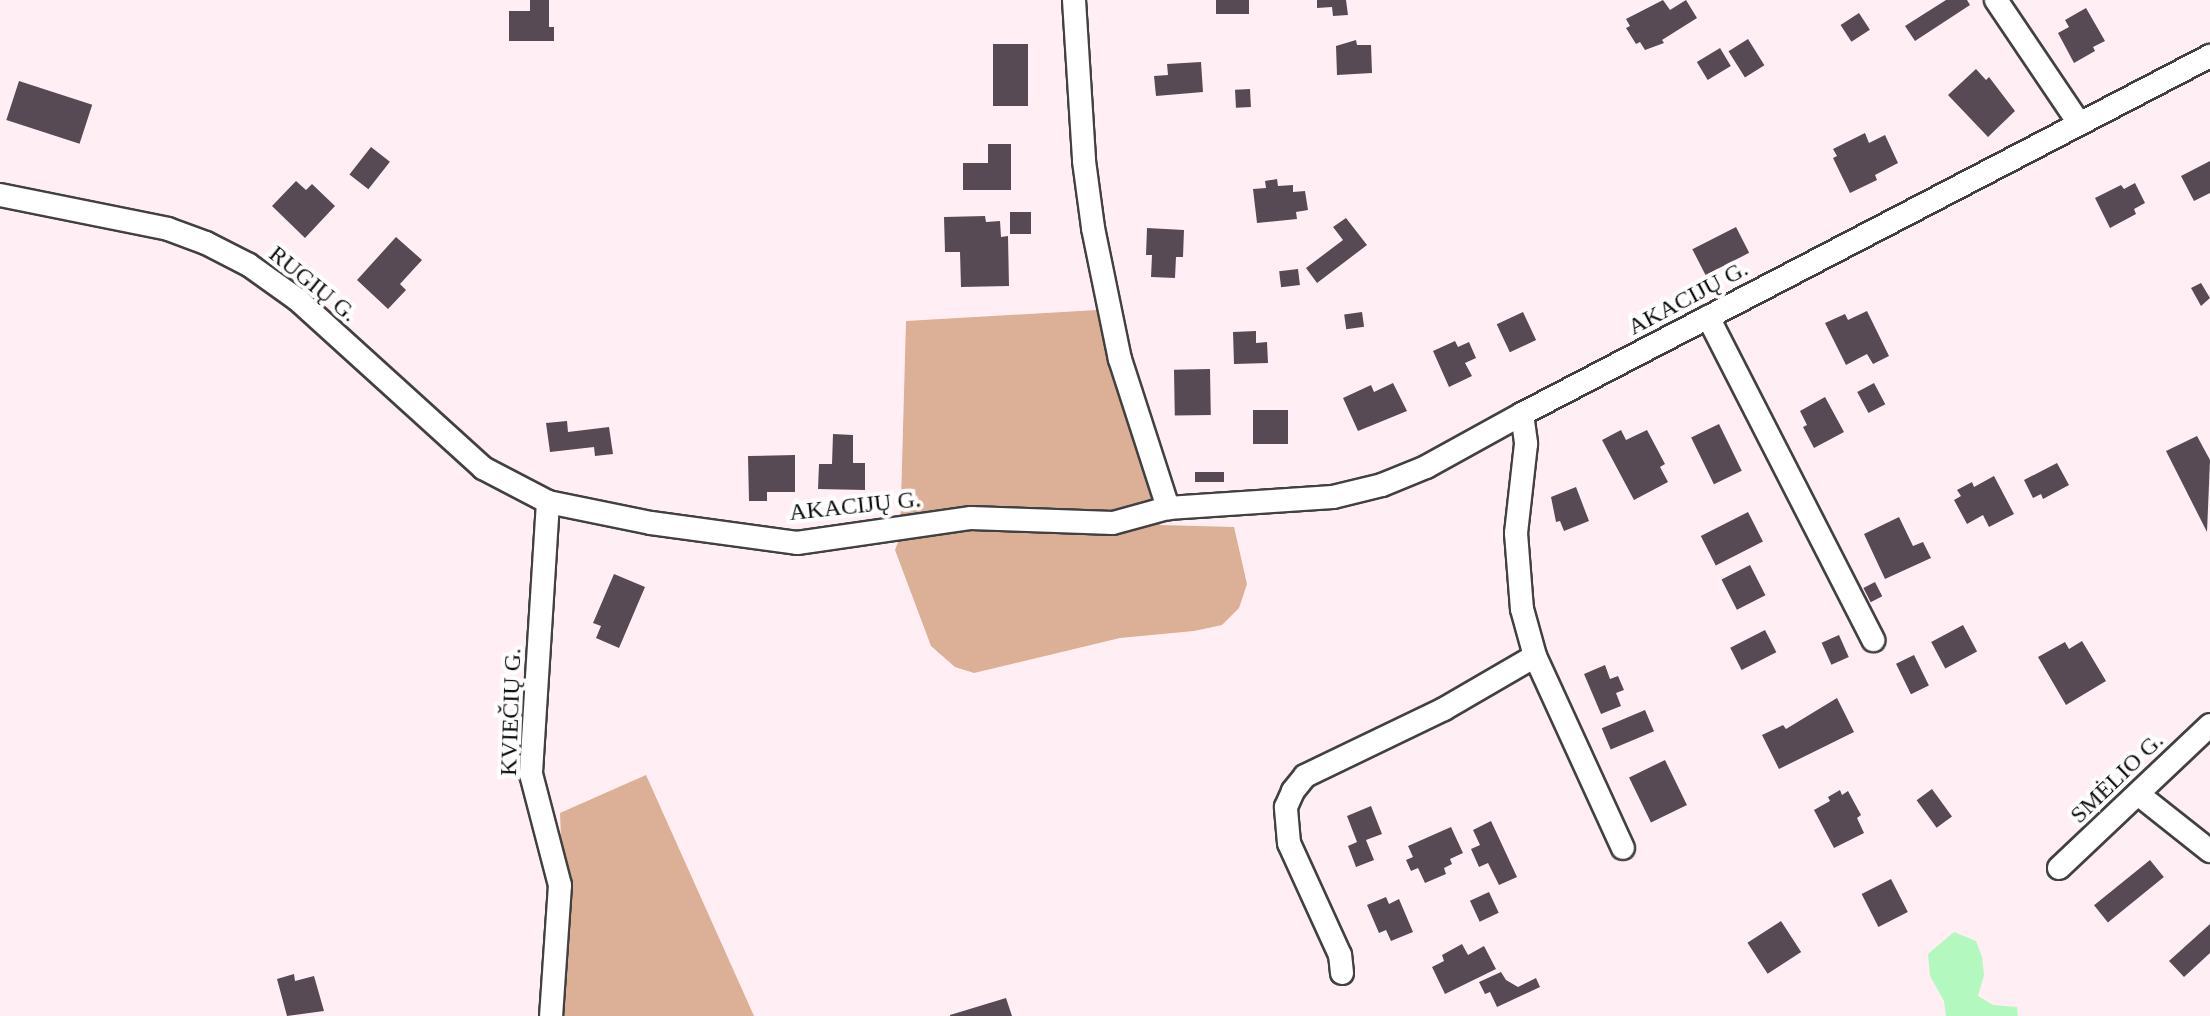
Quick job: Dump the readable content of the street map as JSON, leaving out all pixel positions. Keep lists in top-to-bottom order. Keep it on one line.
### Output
{"streets":{"street":["RUGIŲ G.","AKACIJŲ G.","KVIEČIŲ G.","SMĖLIO G."]},"crossings":[["RUGIŲ G.","AKACIJŲ G."],["RUGIŲ G.","KVIEČIŲ G."],["AKACIJŲ G.","KVIEČIŲ G."]]}
